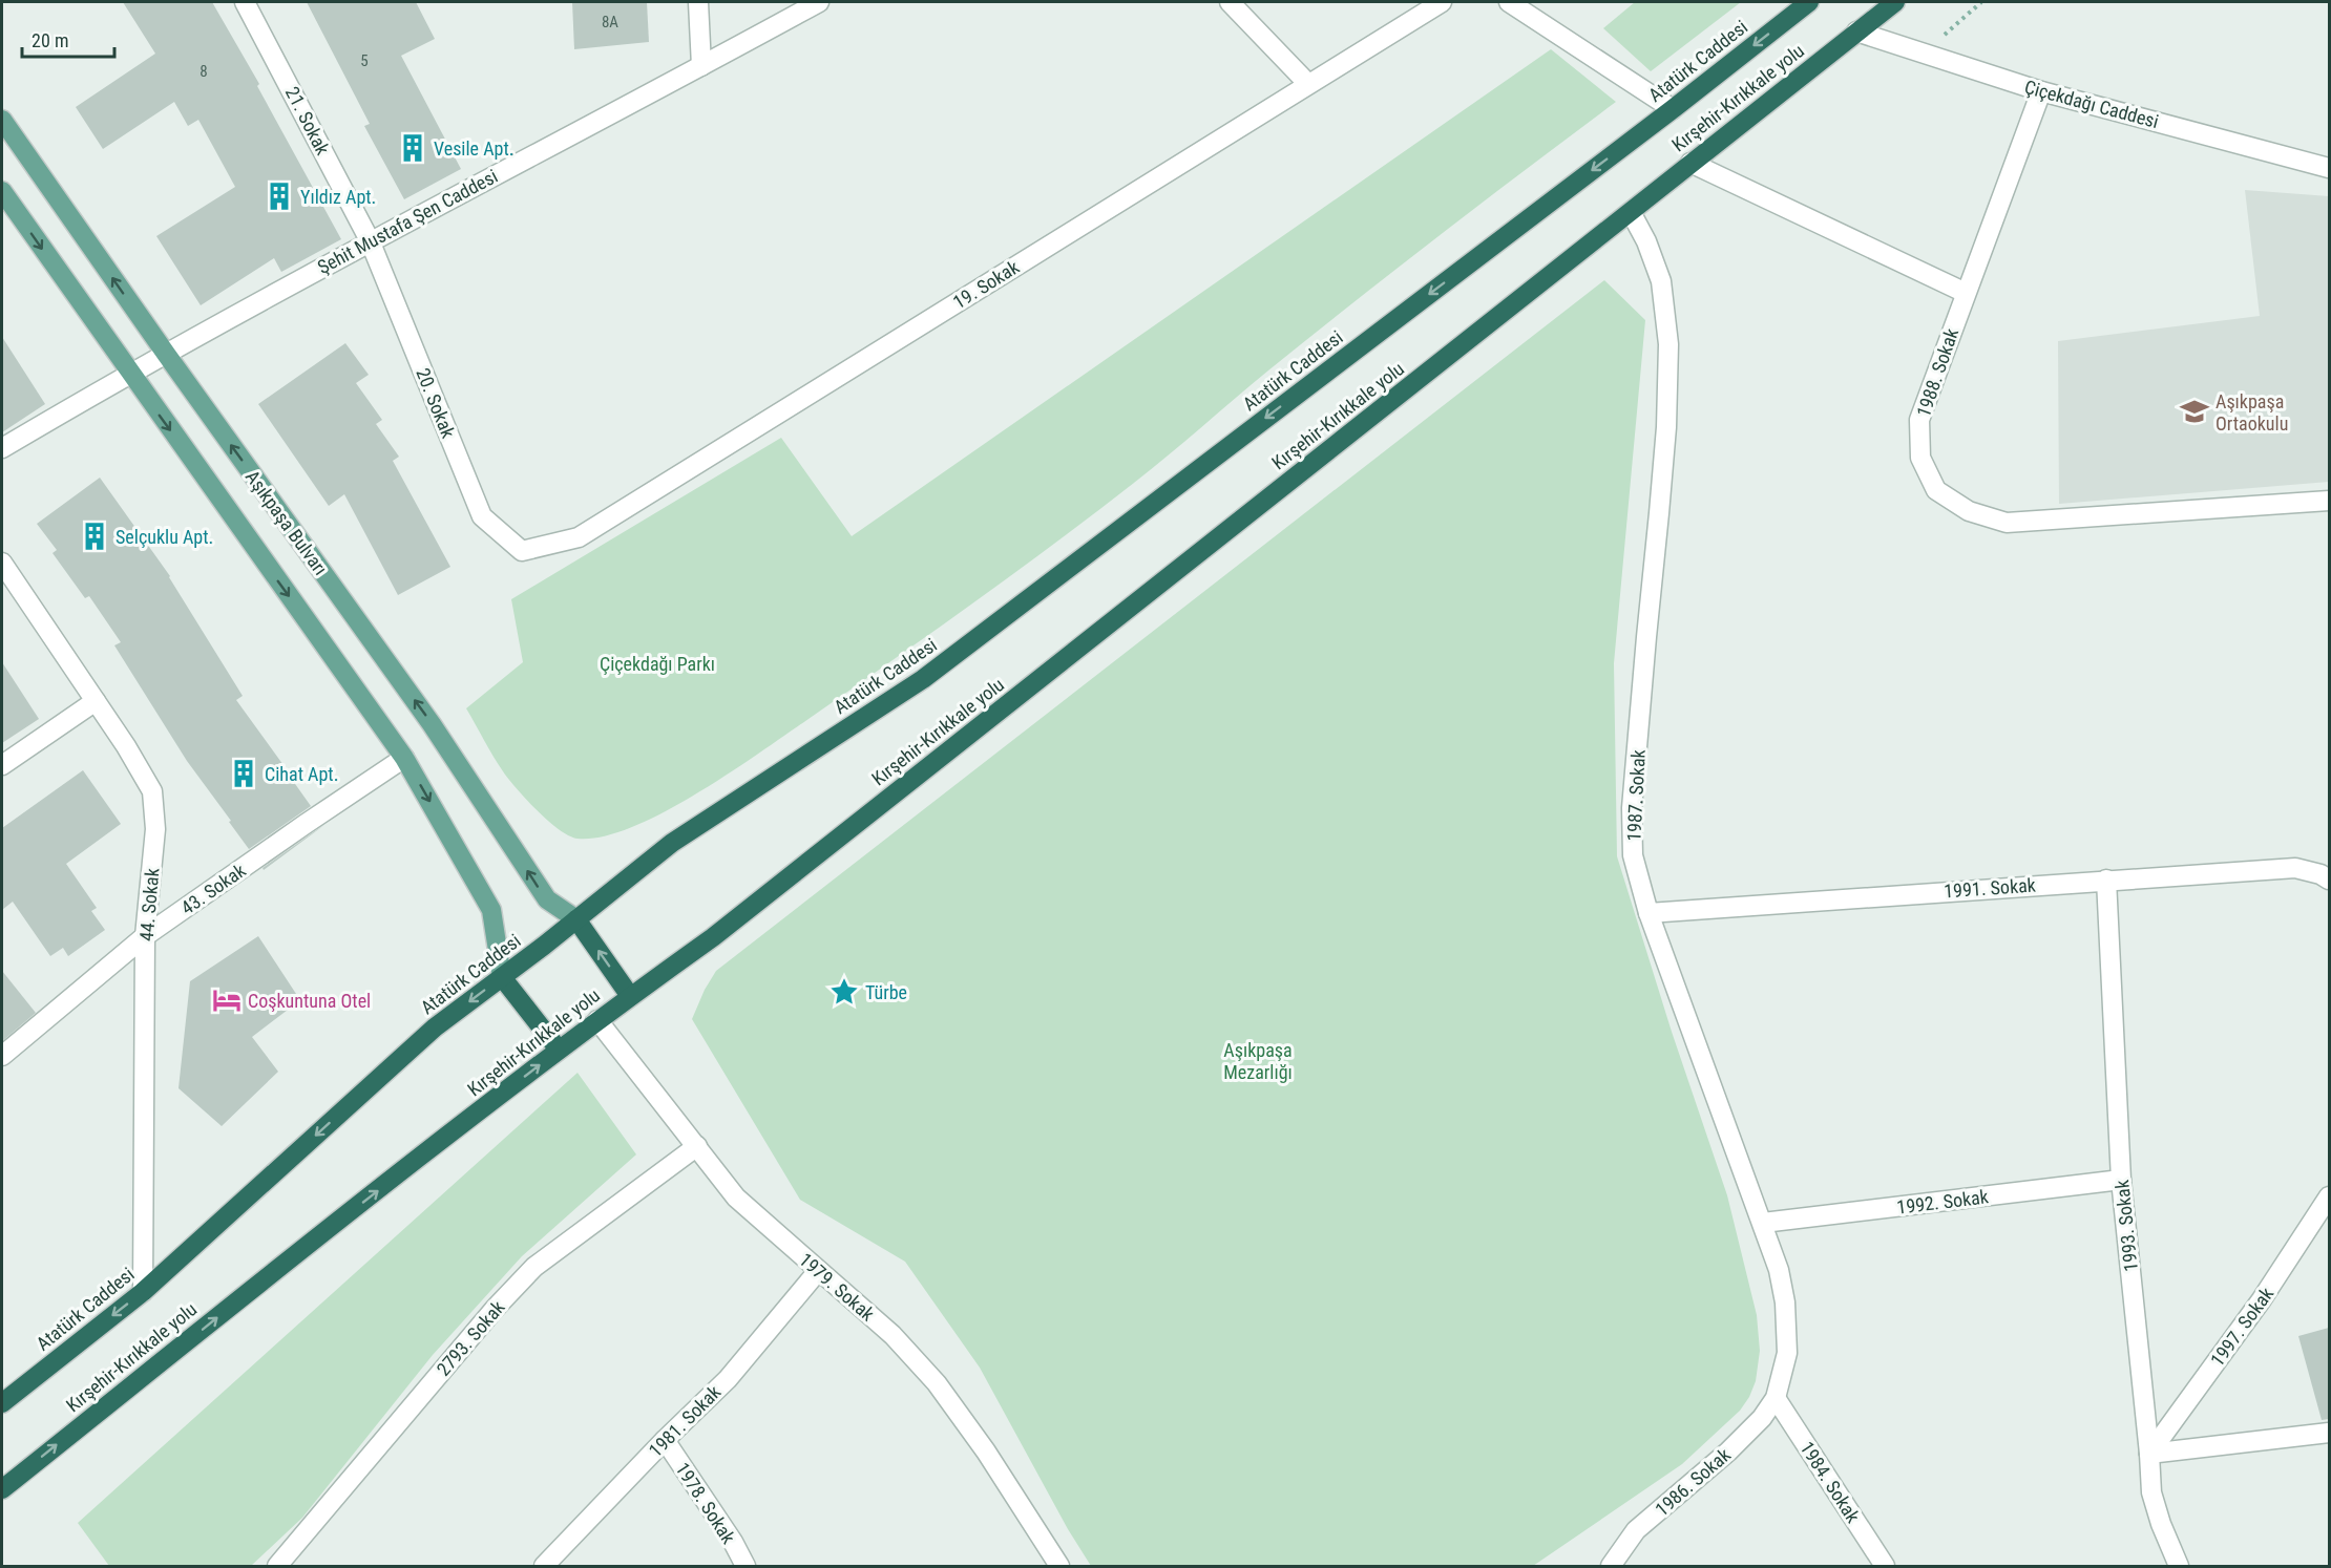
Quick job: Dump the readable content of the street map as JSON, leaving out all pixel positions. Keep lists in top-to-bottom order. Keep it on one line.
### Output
{"streets":{"highway":["Atatürk Caddesi","Kırşehir-Kırıkkale yolu"],"main road":["Aşıkpaşa Bulvarı"],"street":["Çiçekdağı Caddesi","21. Sokak","Şehit Mustafa Şen Caddesi","19. Sokak","1988. Sokak","20. Sokak","1987. Sokak","1991. Sokak","43. Sokak","44. Sokak","1992. Sokak","1993. Sokak","1979. Sokak","1997. Sokak","2793. Sokak","1981. Sokak","1986. Sokak","1984. Sokak","1978. Sokak"]},"crossings":[["Atatürk Caddesi","Aşıkpaşa Bulvarı"],["Atatürk Caddesi","44. Sokak"],["Kırşehir-Kırıkkale yolu","Çiçekdağı Caddesi"],["Kırşehir-Kırıkkale yolu","1987. Sokak"],["Kırşehir-Kırıkkale yolu","1979. Sokak"],["Çiçekdağı Caddesi","1988. Sokak"],["21. Sokak","Şehit Mustafa Şen Caddesi"],["21. Sokak","20. Sokak"],["Şehit Mustafa Şen Caddesi","20. Sokak"],["Şehit Mustafa Şen Caddesi","Aşıkpaşa Bulvarı"],["19. Sokak","20. Sokak"],["1987. Sokak","1991. Sokak"],["1987. Sokak","1992. Sokak"],["1987. Sokak","1986. Sokak"],["1987. Sokak","1984. Sokak"],["1991. Sokak","1993. Sokak"],["43. Sokak","44. Sokak"],["1992. Sokak","1993. Sokak"],["1993. Sokak","1997. Sokak"],["1979. Sokak","2793. Sokak"],["1979. Sokak","1981. Sokak"],["1981. Sokak","1978. Sokak"],["1986. Sokak","1984. Sokak"]],"one_way":["Atatürk Caddesi"],"parks":["Çiçekdağı Parkı","Aşıkpaşa Mezarlığı"],"places":{"building":["Vesile Apt.","Yıldız Apt.","Selçuklu Apt.","Cihat Apt."],"school or university":["Aşıkpaşa Ortaokulu"],"place":["Türbe"],"hotel":["Coşkuntuna Otel"]},"house_numbers":["8A","5","8"],"scale_bar":"20 m"}
